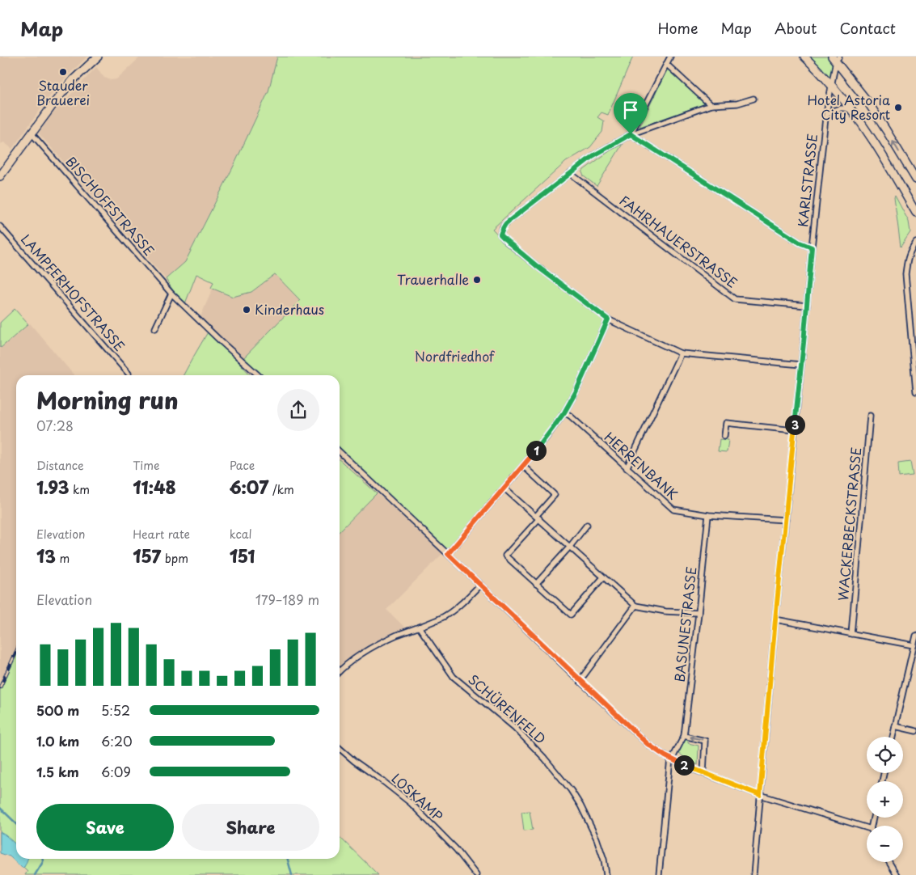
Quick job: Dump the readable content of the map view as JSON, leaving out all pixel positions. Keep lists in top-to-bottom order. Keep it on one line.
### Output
{"streets":{"street":["KARLSTRASSE","BISCHOFFSTRASSE","FAHRHAUERSTRASSE","LAMPFERHOFSTRASSE","HERRENBANK","WACKERBECKSTRASSE","BASUNESTRASSE","SCHÜRENFELD","LOSKAMP"]},"crossings":[["KARLSTRASSE","FAHRHAUERSTRASSE"],["KARLSTRASSE","HERRENBANK"],["HERRENBANK","BASUNESTRASSE"]],"parks":["Nordfriedhof"],"places":["Stauder Brauerei","Hotel Astoria City Resort","Trauerhalle","Kinderhaus"],"page":{"header":"Map","nav":["Home","Map","About","Contact"],"heading":["Morning run","07:28"],"pins":["3","1","2"],"stats":[["Distance","1.93 km"],["Time","11:48"],["Pace","6:07 /km"],["Elevation","13 m"],["Heart rate","157 bpm"],["kcal","151"]],"chart":["Elevation","179–189 m"],"list":[{"name":"500 m","note":"5:52"},{"name":"1.0 km","note":"6:20"},{"name":"1.5 km","note":"6:09"}],"map_buttons":["+","−"],"buttons":["Save","Share"]}}
